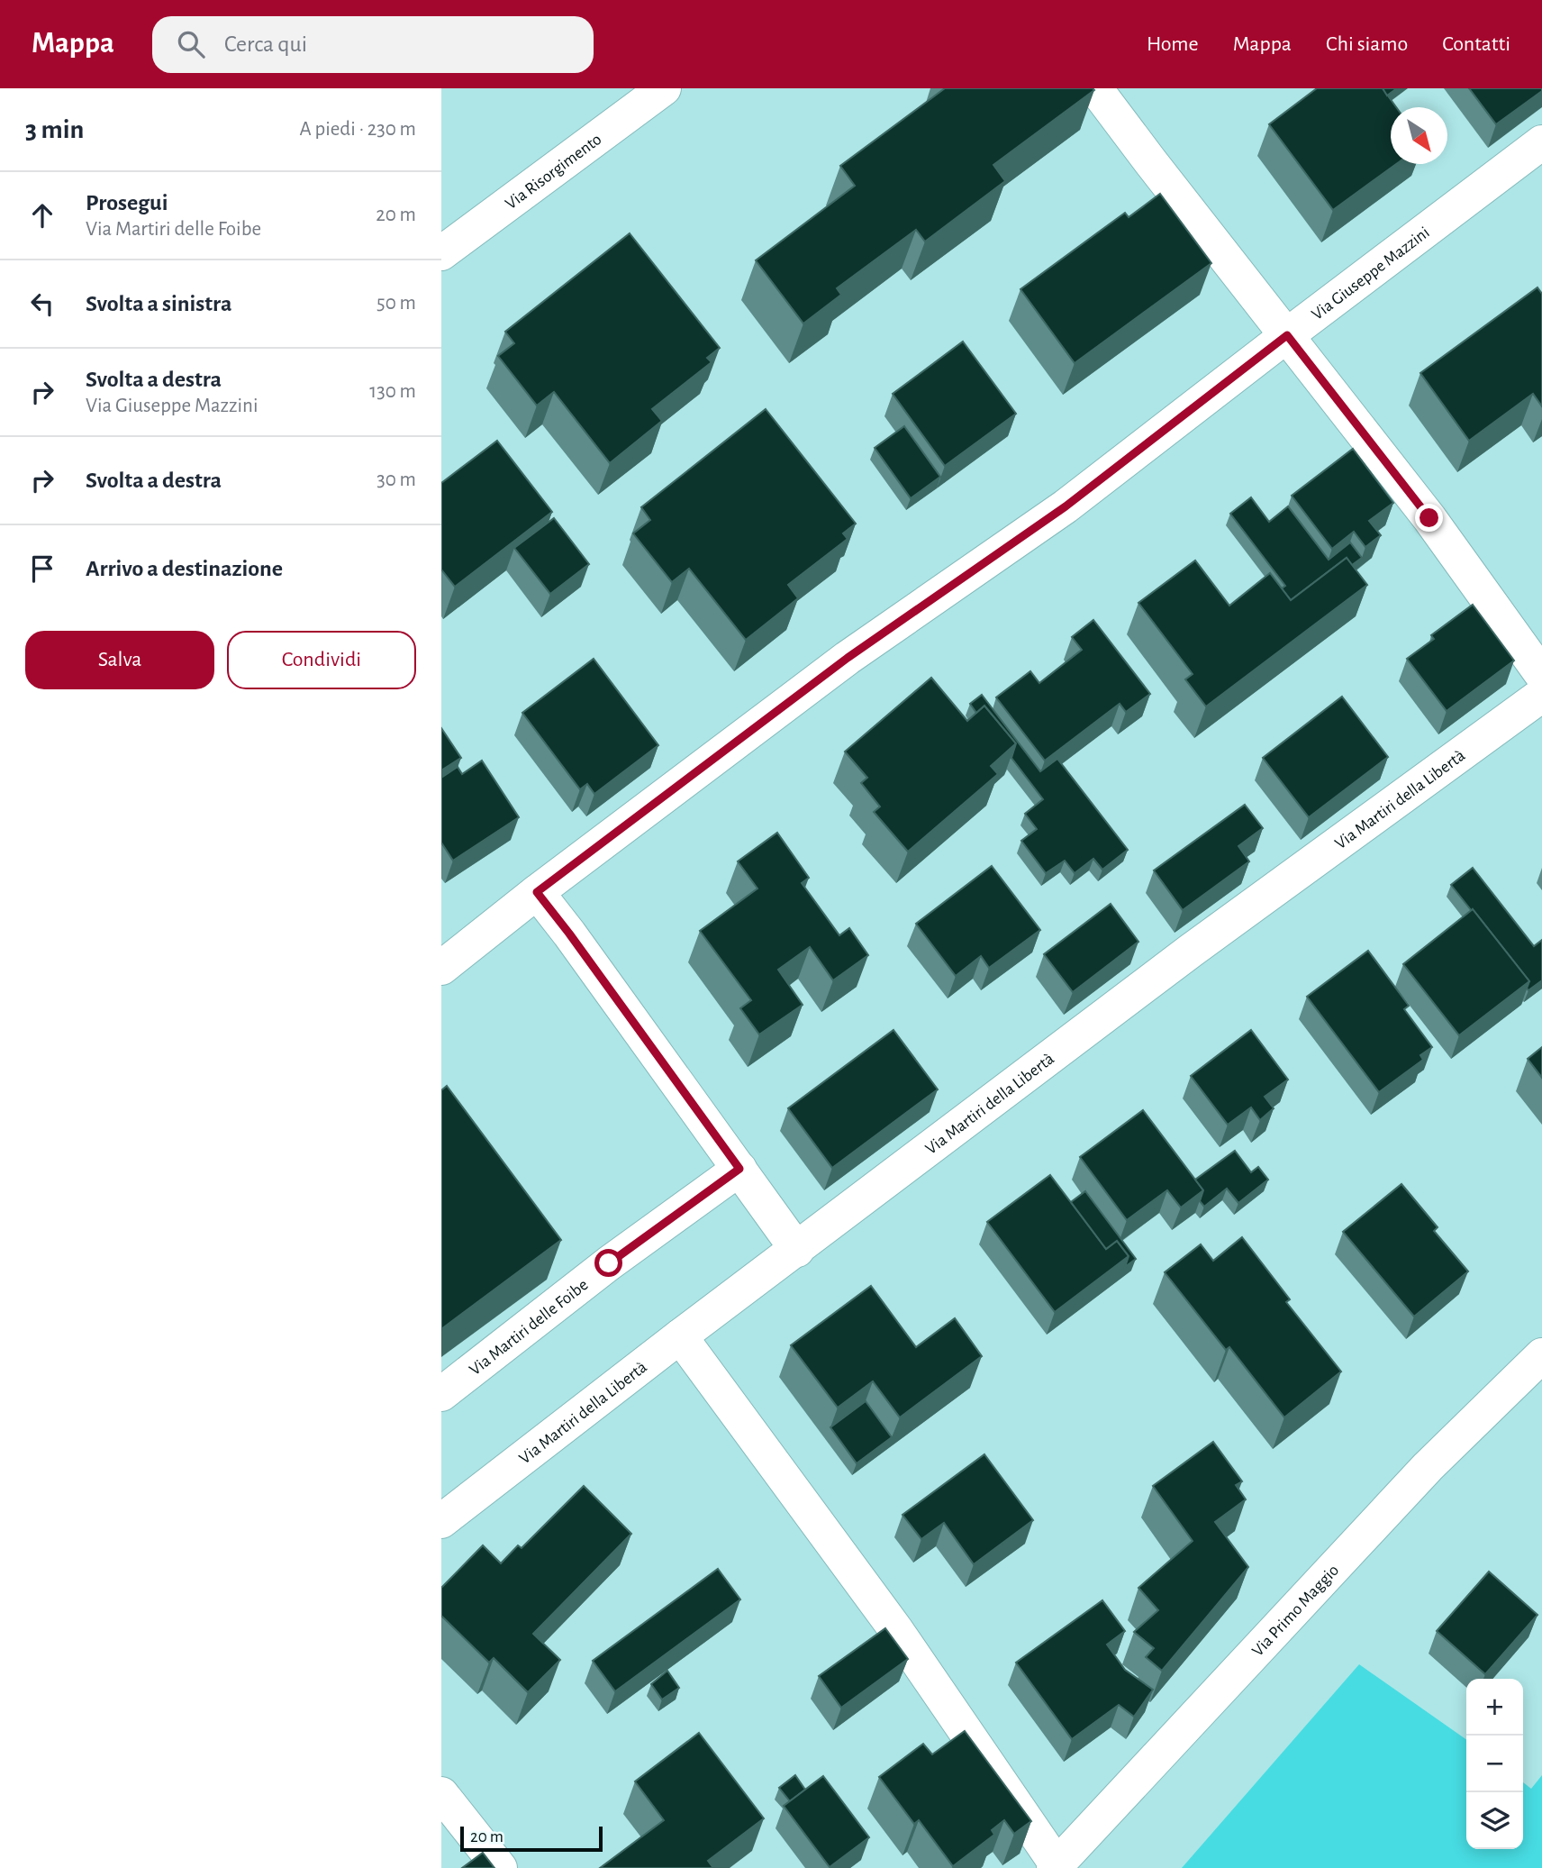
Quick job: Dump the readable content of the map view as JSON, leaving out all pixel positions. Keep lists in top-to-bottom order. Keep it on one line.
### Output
{"streets":{"street":["Via Risorgimento","Via Giuseppe Mazzini","Via Martiri della Libertà","Via Martiri delle Foibe","Via Primo Maggio"]},"scale_bar":"20 m","north":"bottom right","page":{"header":"Mappa","search":"Cerca qui","nav":["Home","Mappa","Chi siamo","Contatti"],"heading":["3 min","A piedi · 230 m"],"list":[["Prosegui","Via Martiri delle Foibe","20 m"],["Svolta a sinistra","50 m"],["Svolta a destra","Via Giuseppe Mazzini","130 m"],["Svolta a destra","30 m"],"Arrivo a destinazione"],"buttons":["Salva","Condividi"],"map_buttons":["+","−"],"scale":"20 m"}}
